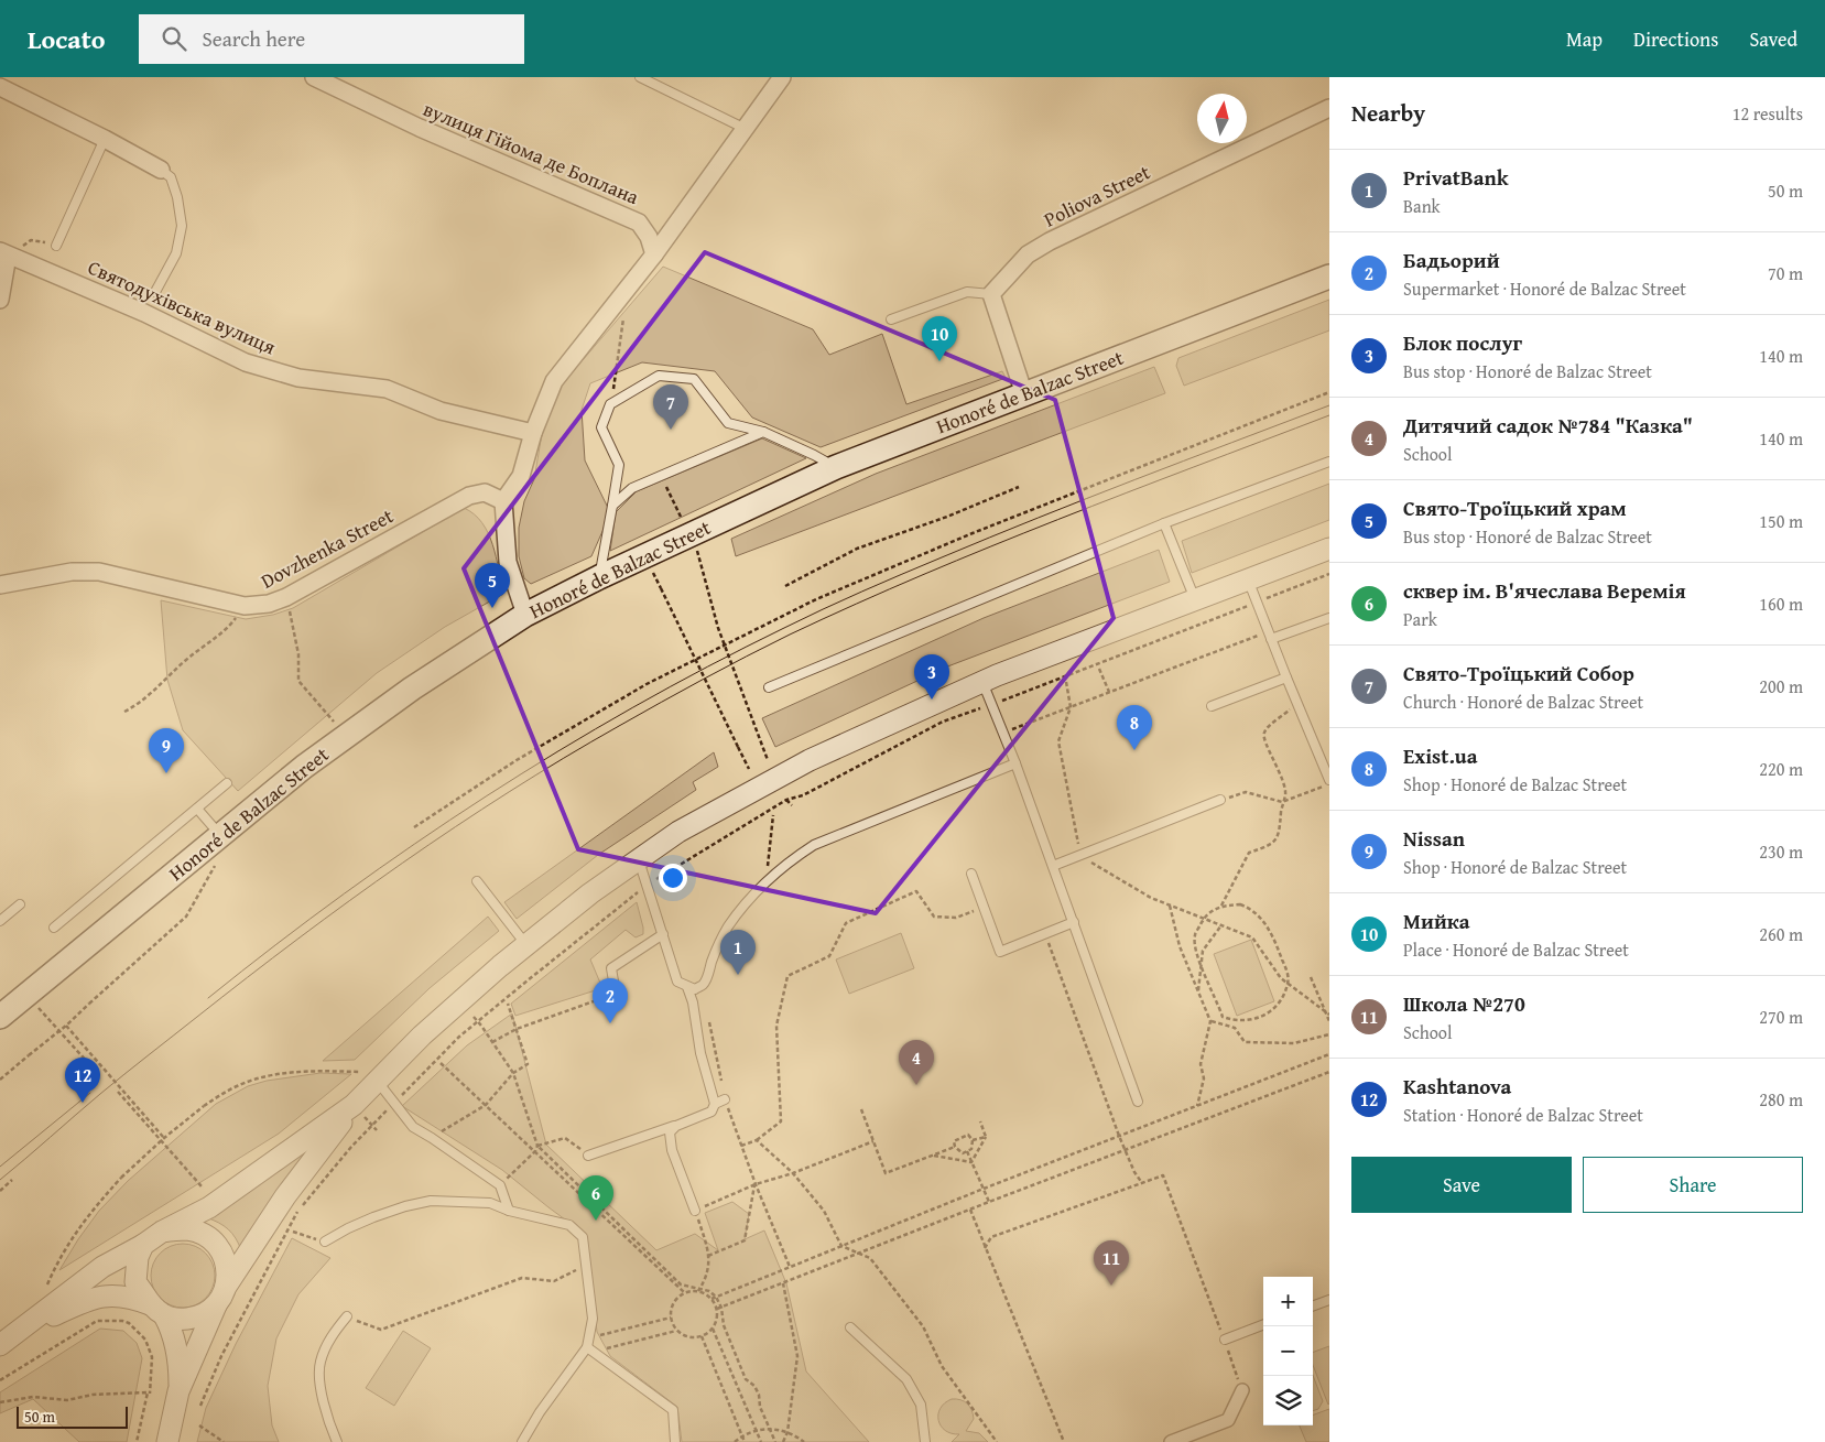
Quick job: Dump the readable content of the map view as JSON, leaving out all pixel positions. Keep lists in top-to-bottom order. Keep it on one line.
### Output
{"streets":{"main road":["Honoré de Balzac Street"],"street":["вулиця Гійома де Боплана","Poliova Street","Святодухівська вулиця","Dovzhenka Street"]},"scale_bar":"50 m","north":"top","page":{"header":"Locato","search":"Search here","nav":["Map","Directions","Saved"],"heading":["Nearby","12 results"],"list":[{"mark":"1","name":"PrivatBank","note":"Bank","value":"50 m"},{"mark":"2","name":"Бадьорий","note":"Supermarket · Honoré de Balzac Street","value":"70 m"},{"mark":"3","name":"Блок послуг","note":"Bus stop · Honoré de Balzac Street","value":"140 m"},{"mark":"4","name":"Дитячий садок №784 \"Казка\"","note":"School","value":"140 m"},{"mark":"5","name":"Свято-Троїцький храм","note":"Bus stop · Honoré de Balzac Street","value":"150 m"},{"mark":"6","name":"сквер ім. В'ячеслава Веремія","note":"Park","value":"160 m"},{"mark":"7","name":"Свято-Троїцький Собор","note":"Church · Honoré de Balzac Street","value":"200 m"},{"mark":"8","name":"Exist.ua","note":"Shop · Honoré de Balzac Street","value":"220 m"},{"mark":"9","name":"Nissan","note":"Shop · Honoré de Balzac Street","value":"230 m"},{"mark":"10","name":"Мийка","note":"Place · Honoré de Balzac Street","value":"260 m"},{"mark":"11","name":"Школа №270","note":"School","value":"270 m"},{"mark":"12","name":"Kashtanova","note":"Station · Honoré de Balzac Street","value":"280 m"}],"pins":["10","7","5","3","8","9","1","2","4","12","6","11"],"buttons":["Save","Share"],"map_buttons":["+","−"],"scale":"50 m"}}
